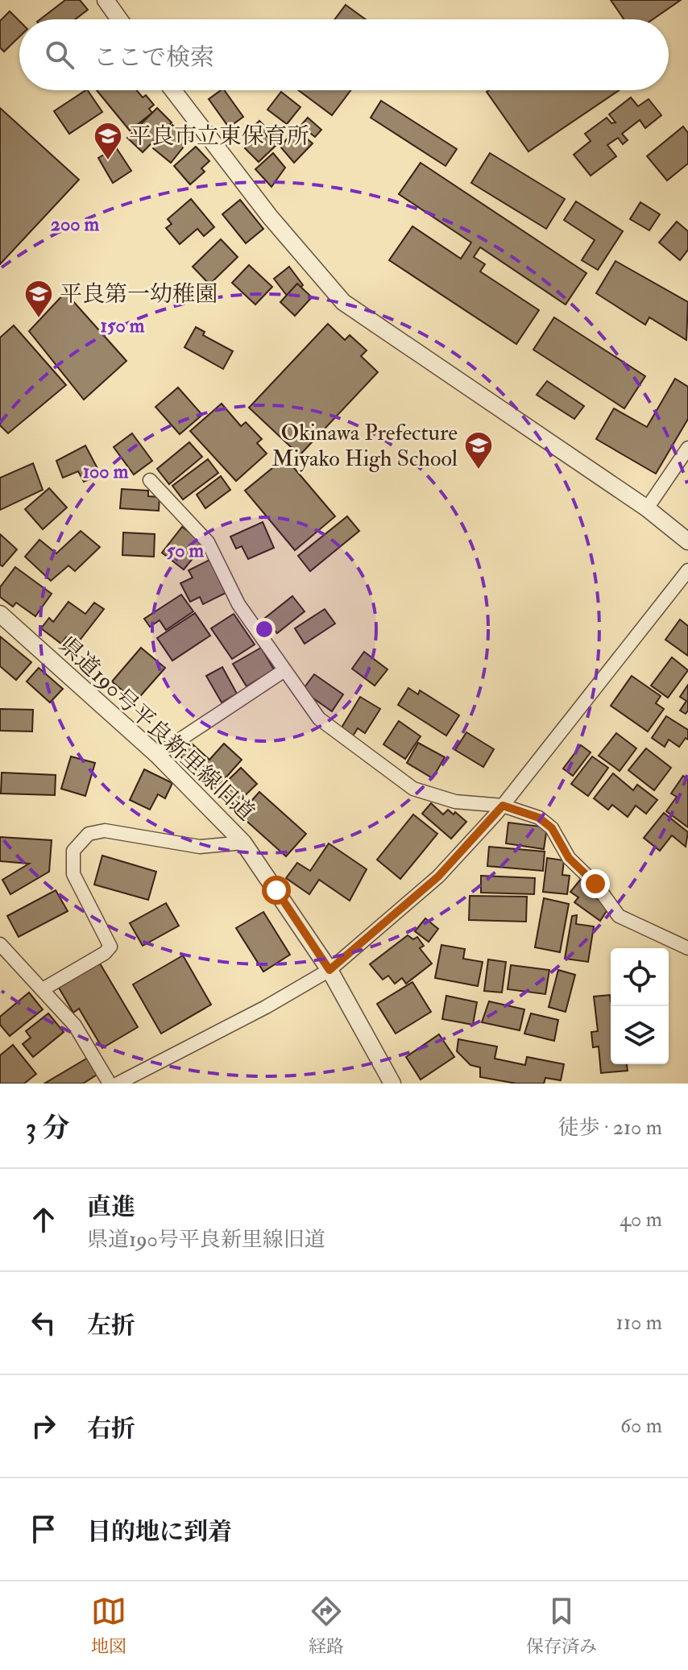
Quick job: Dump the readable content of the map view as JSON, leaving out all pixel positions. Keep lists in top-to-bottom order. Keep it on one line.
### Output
{"streets":{"street":["県道190号平良新里線旧道"]},"places":{"school or university":["平良市立東保育所","平良第一幼稚園","Okinawa Prefecture Miyako High School"]},"page":{"search":"ここで検索","heading":["3 分","徒歩 · 210 m"],"list":[["直進","県道190号平良新里線旧道","40 m"],["左折","110 m"],["右折","60 m"],"目的地に到着"],"nav":["地図","経路","保存済み"]},"rings":["200 m","150 m","100 m","50 m"]}
